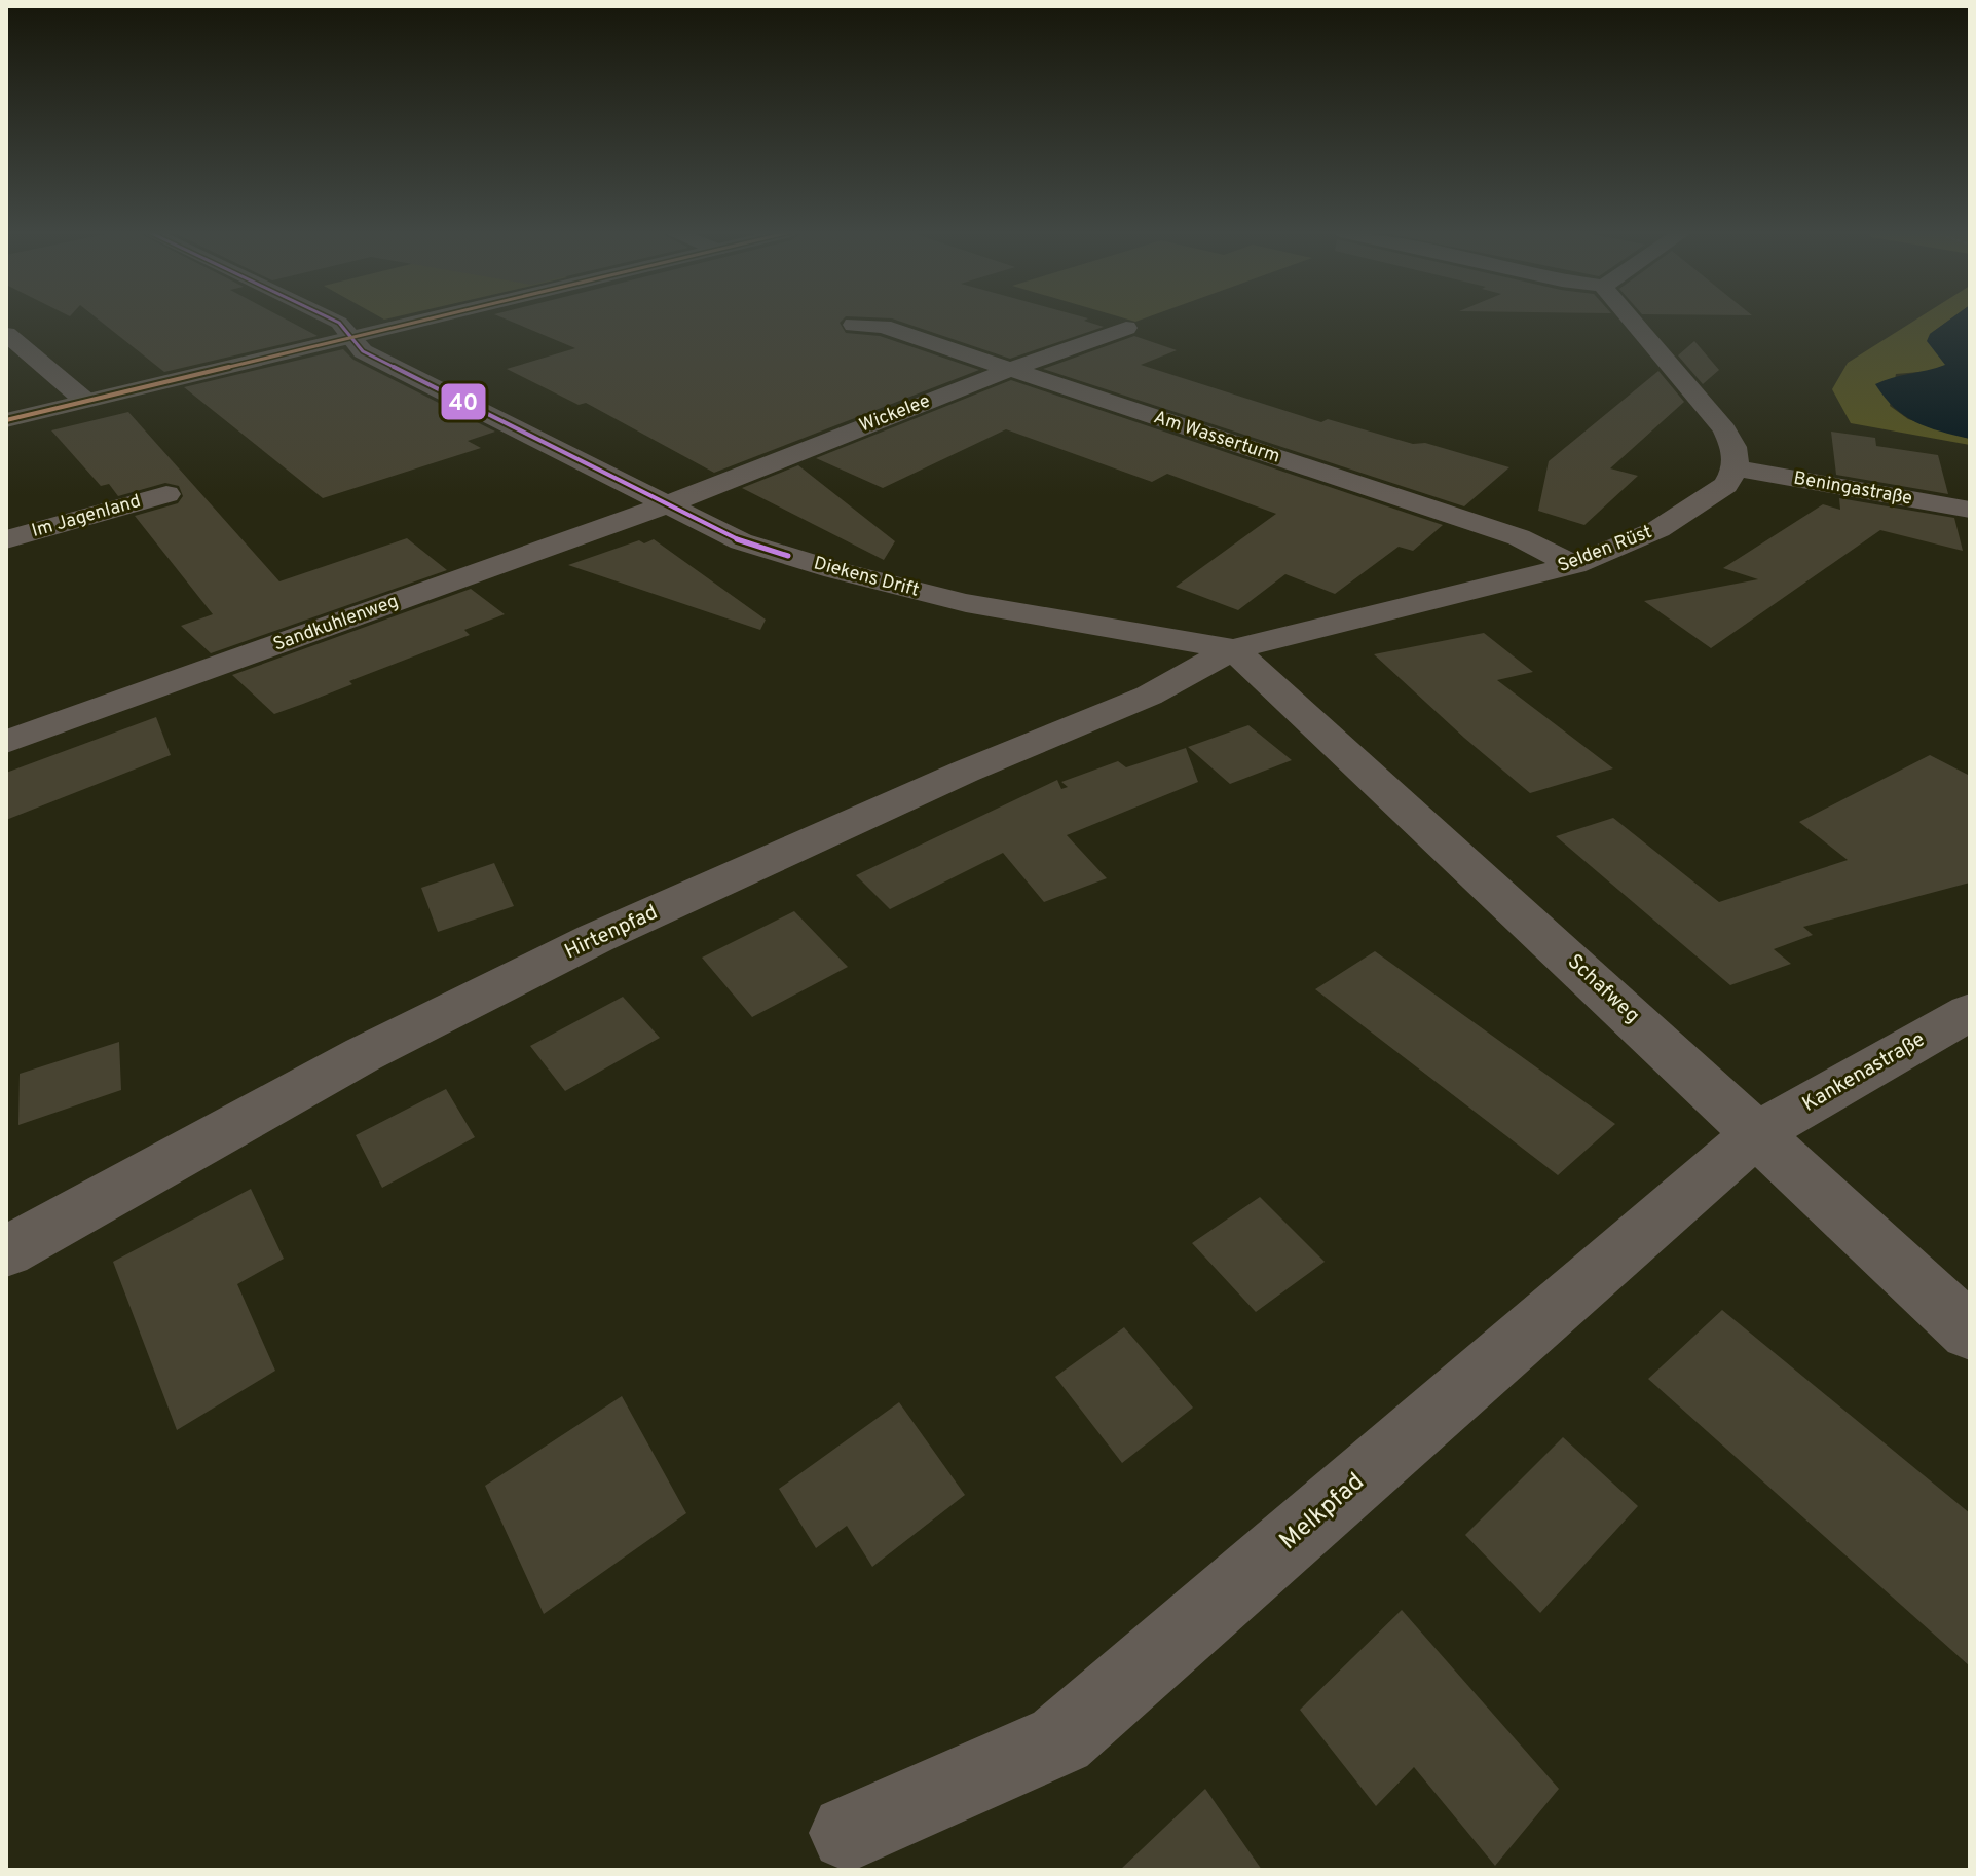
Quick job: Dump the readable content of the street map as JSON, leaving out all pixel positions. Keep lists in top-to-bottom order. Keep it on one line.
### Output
{"streets":{"street":["Wickelee","Am Wasserturm","Beningastraße","Im Jagenland","Selden Rüst","Diekens Drift","Sandkuhlenweg","Hirtenpfad","Schafweg","Kankenastraße","Melkpfad"]},"crossings":[["Wickelee","Am Wasserturm"],["Wickelee","Diekens Drift"],["Wickelee","Sandkuhlenweg"],["Am Wasserturm","Selden Rüst"],["Beningastraße","Selden Rüst"],["Selden Rüst","Diekens Drift"],["Selden Rüst","Hirtenpfad"],["Selden Rüst","Schafweg"],["Diekens Drift","Sandkuhlenweg"],["Diekens Drift","Hirtenpfad"],["Diekens Drift","Schafweg"],["Hirtenpfad","Schafweg"],["Schafweg","Kankenastraße"],["Schafweg","Melkpfad"],["Kankenastraße","Melkpfad"]],"lines":["transit line 40"]}
